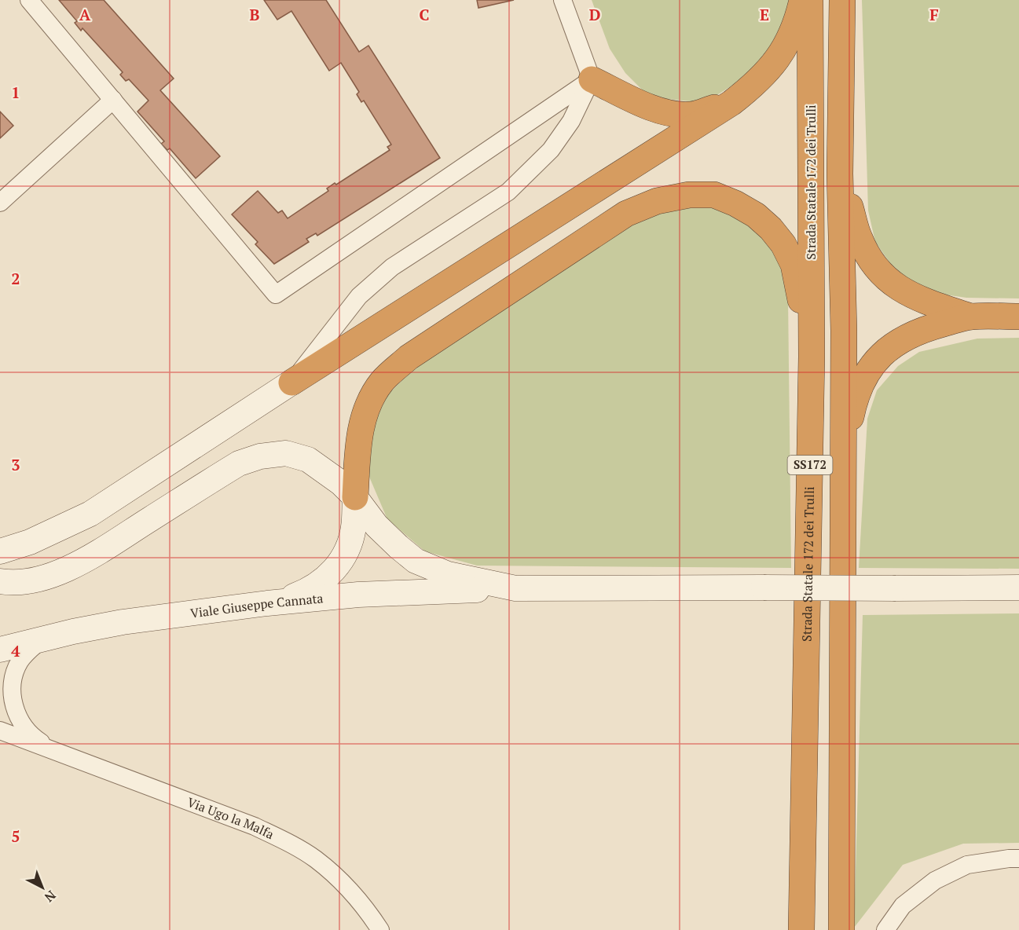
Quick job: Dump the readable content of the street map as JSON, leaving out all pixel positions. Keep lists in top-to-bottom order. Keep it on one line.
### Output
{"streets":{"highway":["Strada Statale 172 dei Trulli","SS172"],"street":["Viale Giuseppe Cannata","Via Ugo la Malfa"]},"crossings":[["Viale Giuseppe Cannata","Via Ugo la Malfa"]],"north":"bottom right","grid":{"columns":["A","B","C","D","E","F"],"rows":["1","2","3","4","5"]}}
